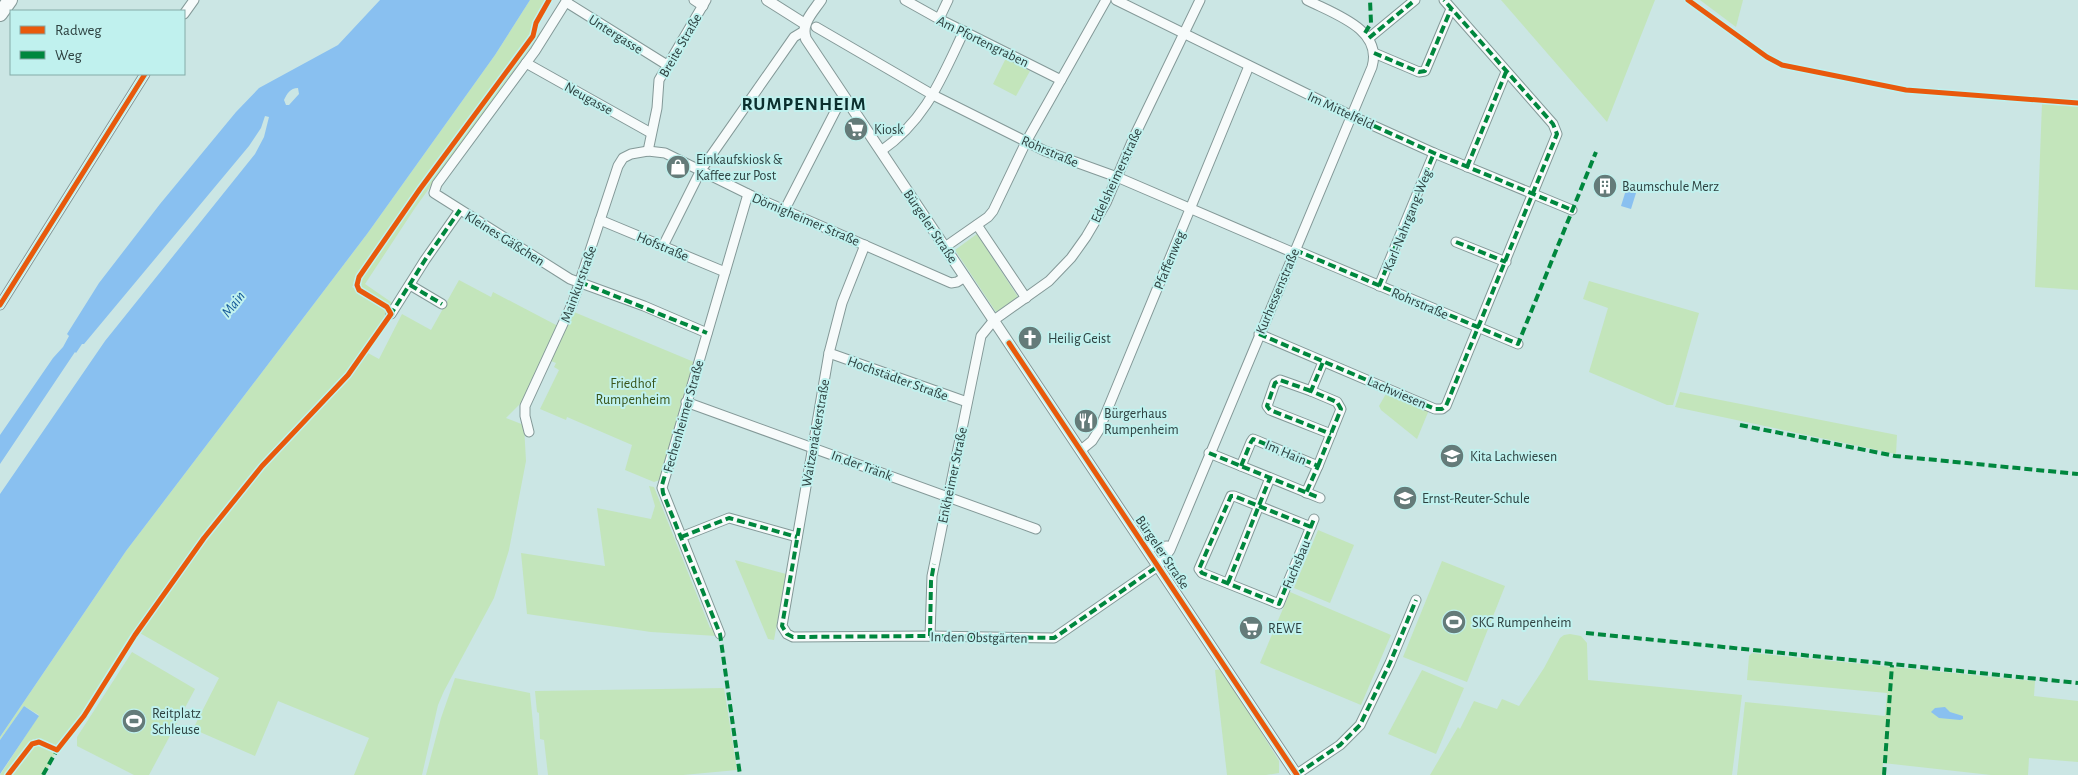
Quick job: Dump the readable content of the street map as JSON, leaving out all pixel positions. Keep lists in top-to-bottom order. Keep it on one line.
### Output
{"streets":{"street":["Untergasse","Am Pfortengraben","Breite Straße","Neugasse","Im Mittelfeld","Rohrstraße","Edelsheimerstraße","Dörnigheimer Straße","Karl-Nahrgang-Weg","Bürgeler Straße","Kleines Gäßchen","Hofstraße","Pfaffenweg","Mainkurstraße","Kurhessenstraße","Hochstädter Straße","Lachwiesen","Fechenheimer Straße","Waitzenäckerstraße","Im Hain","In der Tränk","Enkheimer Straße","Fuchsbau","In den Obstgärten"]},"crossings":[["Untergasse","Breite Straße"],["Breite Straße","Neugasse"],["Breite Straße","Dörnigheimer Straße"],["Breite Straße","Mainkurstraße"],["Neugasse","Kleines Gäßchen"],["Im Mittelfeld","Edelsheimerstraße"],["Im Mittelfeld","Karl-Nahrgang-Weg"],["Im Mittelfeld","Pfaffenweg"],["Im Mittelfeld","Kurhessenstraße"],["Im Mittelfeld","Lachwiesen"],["Rohrstraße","Edelsheimerstraße"],["Rohrstraße","Karl-Nahrgang-Weg"],["Rohrstraße","Pfaffenweg"],["Rohrstraße","Kurhessenstraße"],["Rohrstraße","Lachwiesen"],["Edelsheimerstraße","Bürgeler Straße"],["Edelsheimerstraße","Enkheimer Straße"],["Dörnigheimer Straße","Bürgeler Straße"],["Dörnigheimer Straße","Mainkurstraße"],["Dörnigheimer Straße","Fechenheimer Straße"],["Dörnigheimer Straße","Waitzenäckerstraße"],["Bürgeler Straße","Pfaffenweg"],["Bürgeler Straße","Kurhessenstraße"],["Bürgeler Straße","Enkheimer Straße"],["Bürgeler Straße","In den Obstgärten"],["Kleines Gäßchen","Mainkurstraße"],["Kleines Gäßchen","Fechenheimer Straße"],["Hofstraße","Mainkurstraße"],["Hofstraße","Fechenheimer Straße"],["Kurhessenstraße","Lachwiesen"],["Kurhessenstraße","In den Obstgärten"],["Hochstädter Straße","Waitzenäckerstraße"],["Hochstädter Straße","Enkheimer Straße"],["Fechenheimer Straße","In der Tränk"],["Waitzenäckerstraße","In der Tränk"],["Waitzenäckerstraße","In den Obstgärten"],["In der Tränk","Enkheimer Straße"],["Enkheimer Straße","In den Obstgärten"]],"districts":["RUMPENHEIM"],"water":["Main"],"parks":["Friedhof Rumpenheim"],"places":{"supermarket":["Kiosk","REWE"],"shop":["Einkaufskiosk & Kaffee zur Post"],"building":["Baumschule Merz"],"church":["Heilig Geist"],"restaurant":["Bürgerhaus Rumpenheim"],"school or university":["Kita Lachwiesen","Ernst-Reuter-Schule"],"sports":["SKG Rumpenheim","Reitplatz Schleuse"]},"legend":["Radweg","Weg"]}
